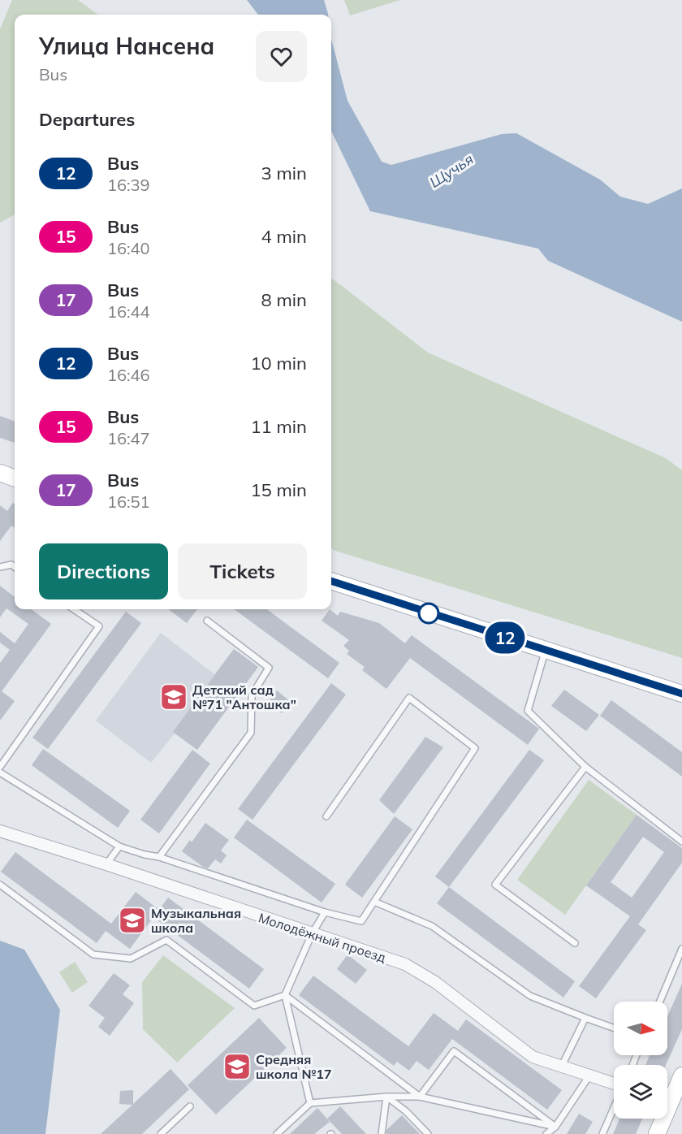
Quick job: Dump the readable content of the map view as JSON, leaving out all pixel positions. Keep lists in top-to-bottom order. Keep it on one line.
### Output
{"streets":{"street":["Молодёжный проезд"]},"water":["Щучья"],"places":{"school or university":["Детский сад №71 \"Антошка\"","Музыкальная школа","Средняя школа №17"]},"lines":["bus line 12"],"north":"right","page":{"on_map":"12","heading":[["Улица Нансена","Bus"],"Departures"],"list":[{"mark":"12","name":"Bus","note":"16:39","value":"3 min"},{"mark":"15","name":"Bus","note":"16:40","value":"4 min"},{"mark":"17","name":"Bus","note":"16:44","value":"8 min"},{"mark":"12","name":"Bus","note":"16:46","value":"10 min"},{"mark":"15","name":"Bus","note":"16:47","value":"11 min"},{"mark":"17","name":"Bus","note":"16:51","value":"15 min"}],"buttons":["Directions","Tickets"]}}
